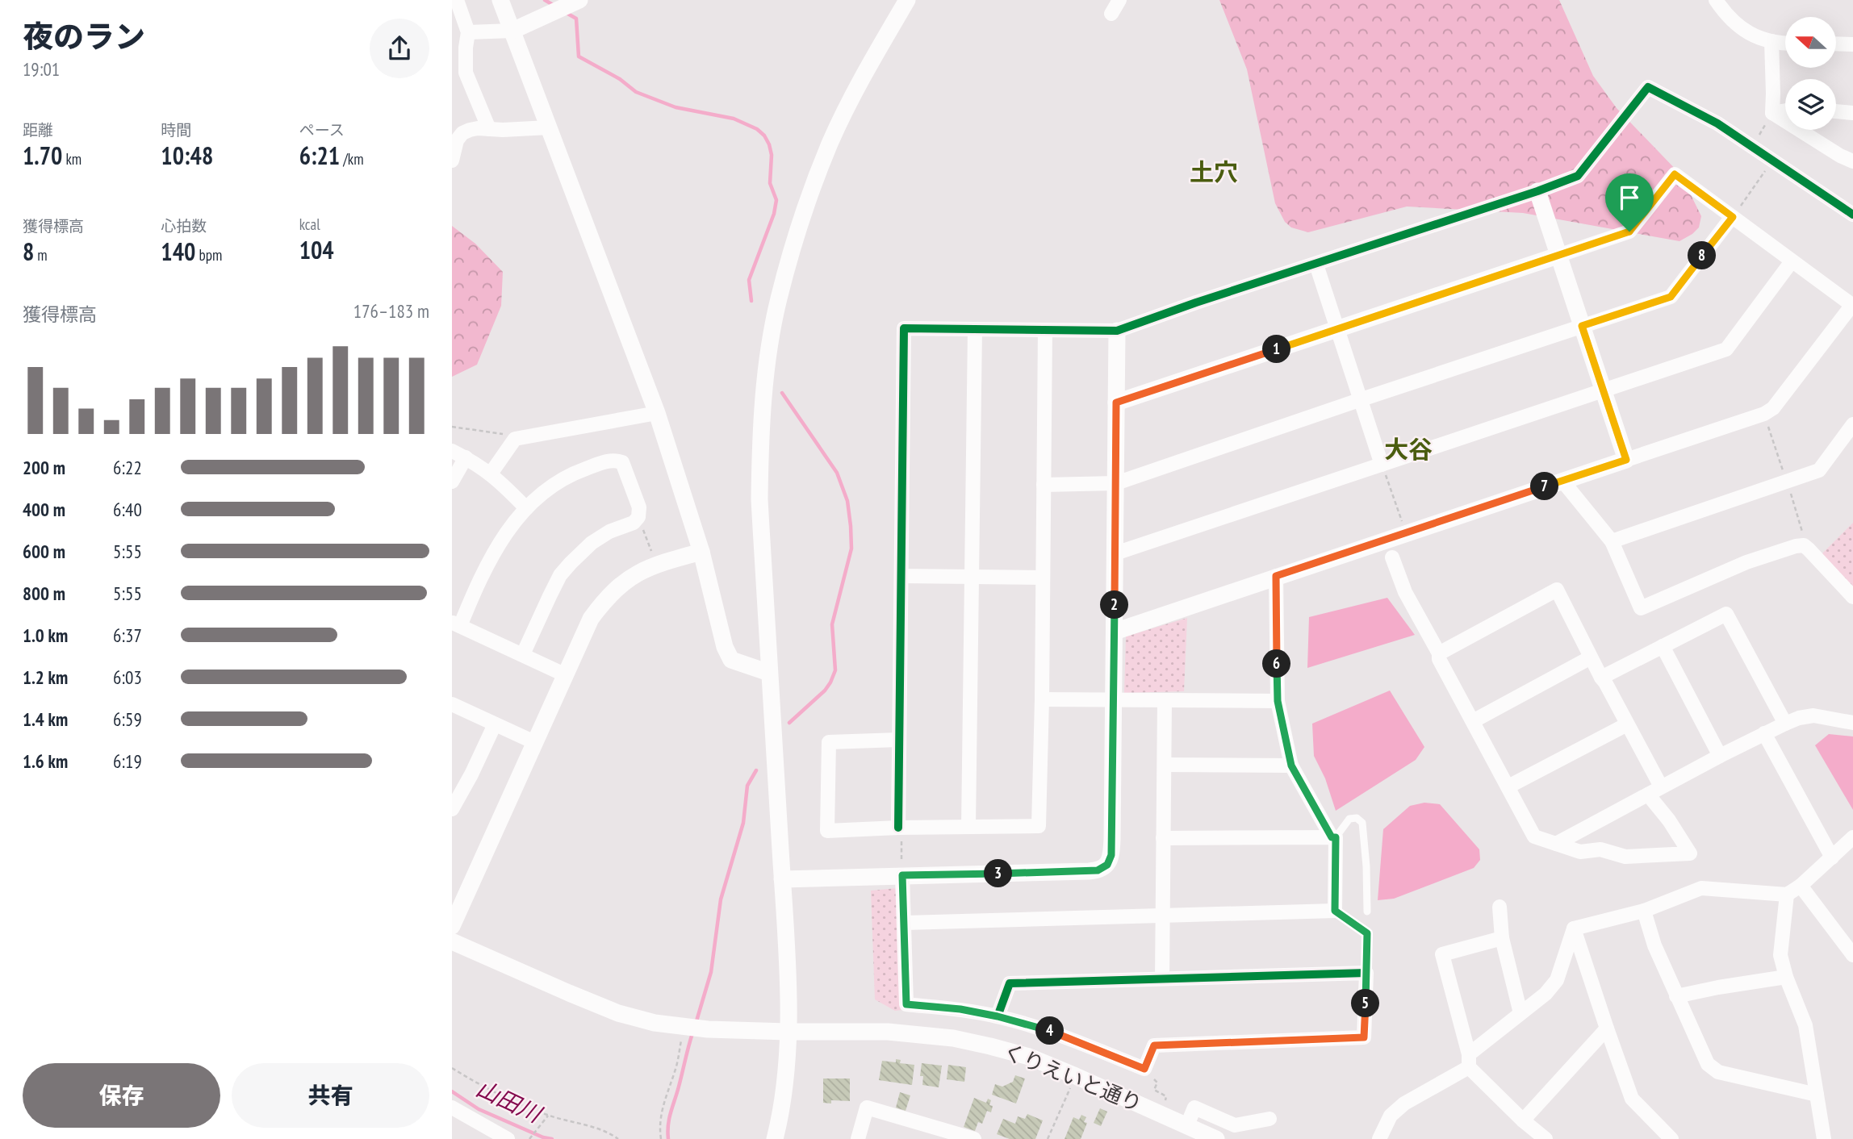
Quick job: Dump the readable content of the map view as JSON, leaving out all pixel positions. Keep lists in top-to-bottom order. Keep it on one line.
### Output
{"streets":{"street":["くりえいと通り"]},"districts":["土穴","大谷"],"water":["山田川"],"north":"left","page":{"heading":["夜のラン","19:01"],"stats":[["距離","1.70 km"],["時間","10:48"],["ペース","6:21 /km"],["獲得標高","8 m"],["心拍数","140 bpm"],["kcal","104"]],"pins":["8","1","7","2","6","3","5","4"],"chart":["獲得標高","176–183 m"],"list":[{"name":"200 m","note":"6:22"},{"name":"400 m","note":"6:40"},{"name":"600 m","note":"5:55"},{"name":"800 m","note":"5:55"},{"name":"1.0 km","note":"6:37"},{"name":"1.2 km","note":"6:03"},{"name":"1.4 km","note":"6:59"},{"name":"1.6 km","note":"6:19"}],"buttons":["保存","共有"]}}
